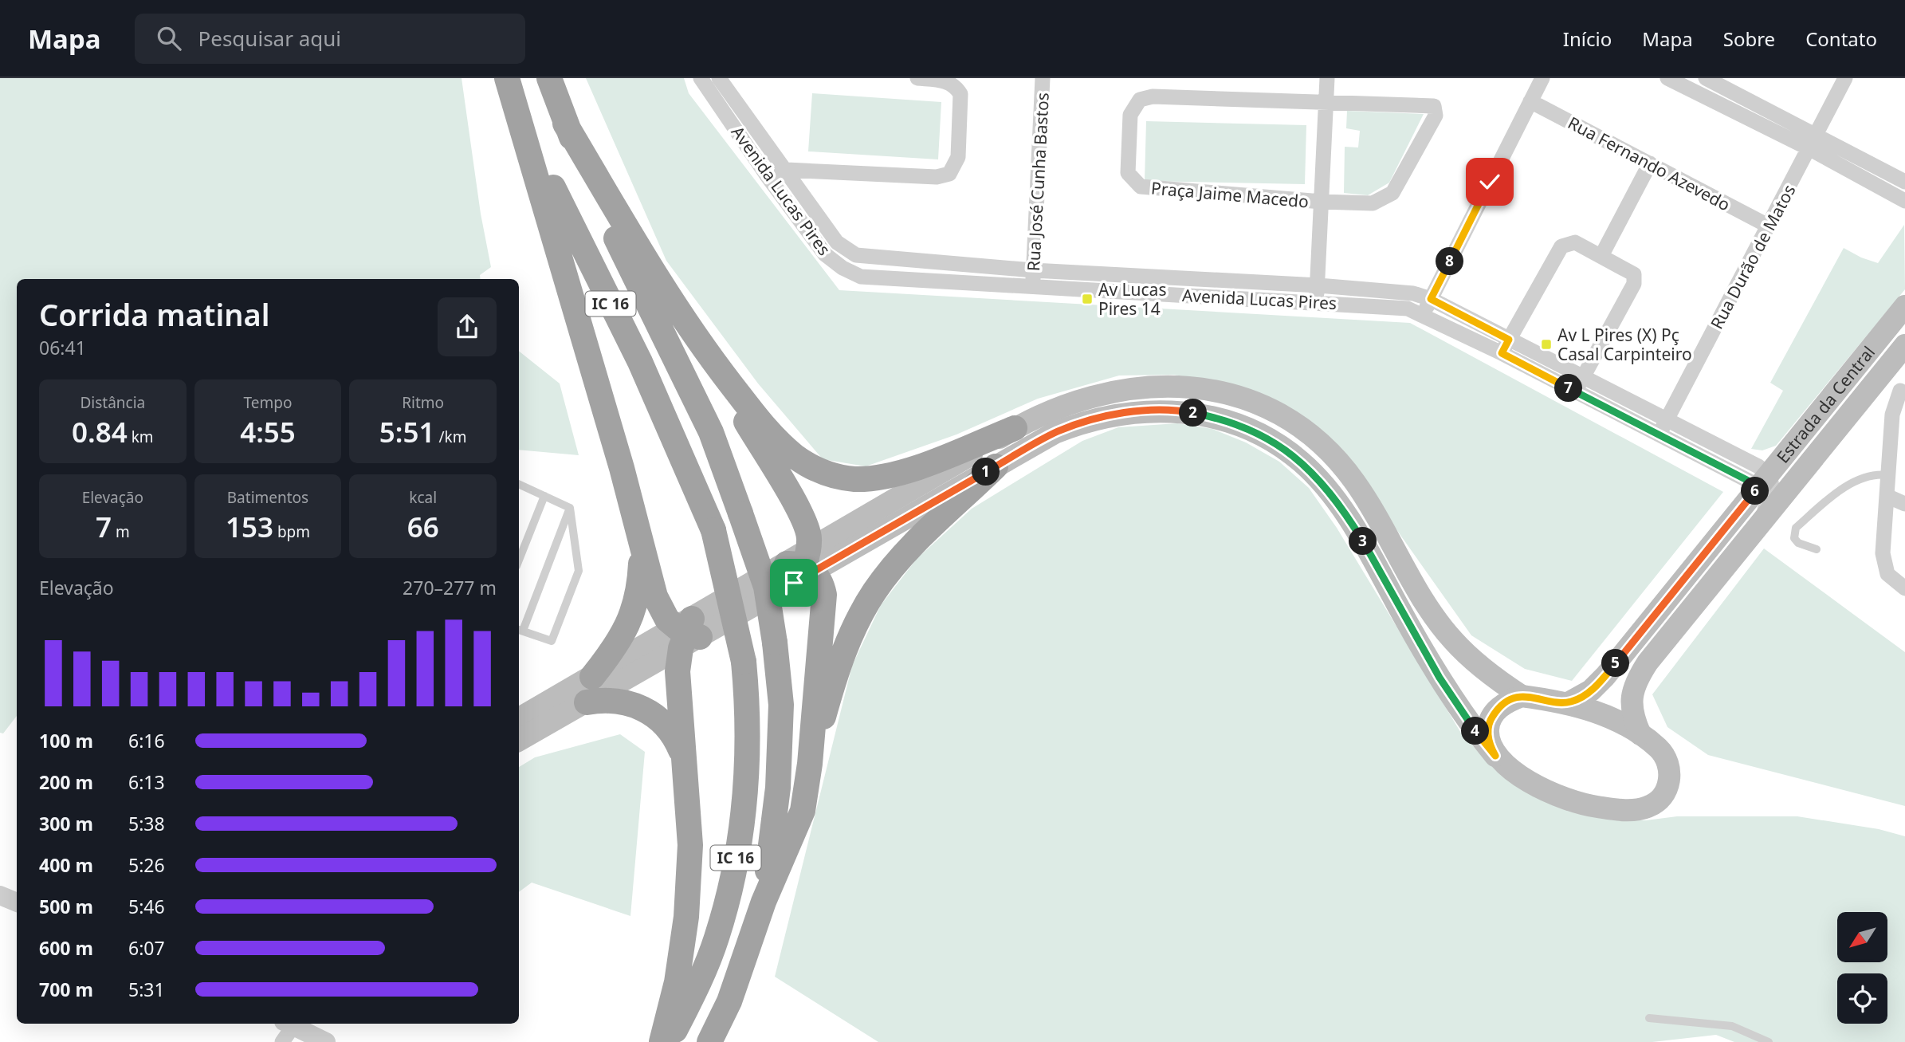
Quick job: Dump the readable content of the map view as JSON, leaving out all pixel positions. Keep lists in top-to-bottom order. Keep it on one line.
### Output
{"streets":{"highway":["IC 16"],"main road":["Estrada da Central"],"street":["Rua Fernando Azevedo","Rua José Cunha Bastos","Avenida Lucas Pires","Praça Jaime Macedo","Rua Durão de Matos"]},"crossings":[["Rua Fernando Azevedo","Rua Durão de Matos"],["Rua José Cunha Bastos","Avenida Lucas Pires"],["Avenida Lucas Pires","Rua Durão de Matos"],["Avenida Lucas Pires","Estrada da Central"]],"places":{"transit":["Av Lucas Pires 14","Av L Pires (X) Pç Casal Carpinteiro"]},"north":"bottom left","page":{"header":"Mapa","search":"Pesquisar aqui","nav":["Início","Mapa","Sobre","Contato"],"pins":["8","7","2","1","6","3","5","4"],"heading":["Corrida matinal","06:41"],"stats":[["Distância","0.84 km"],["Tempo","4:55"],["Ritmo","5:51 /km"],["Elevação","7 m"],["Batimentos","153 bpm"],["kcal","66"]],"chart":["Elevação","270–277 m"],"list":[{"name":"100 m","note":"6:16"},{"name":"200 m","note":"6:13"},{"name":"300 m","note":"5:38"},{"name":"400 m","note":"5:26"},{"name":"500 m","note":"5:46"},{"name":"600 m","note":"6:07"},{"name":"700 m","note":"5:31"}]}}
